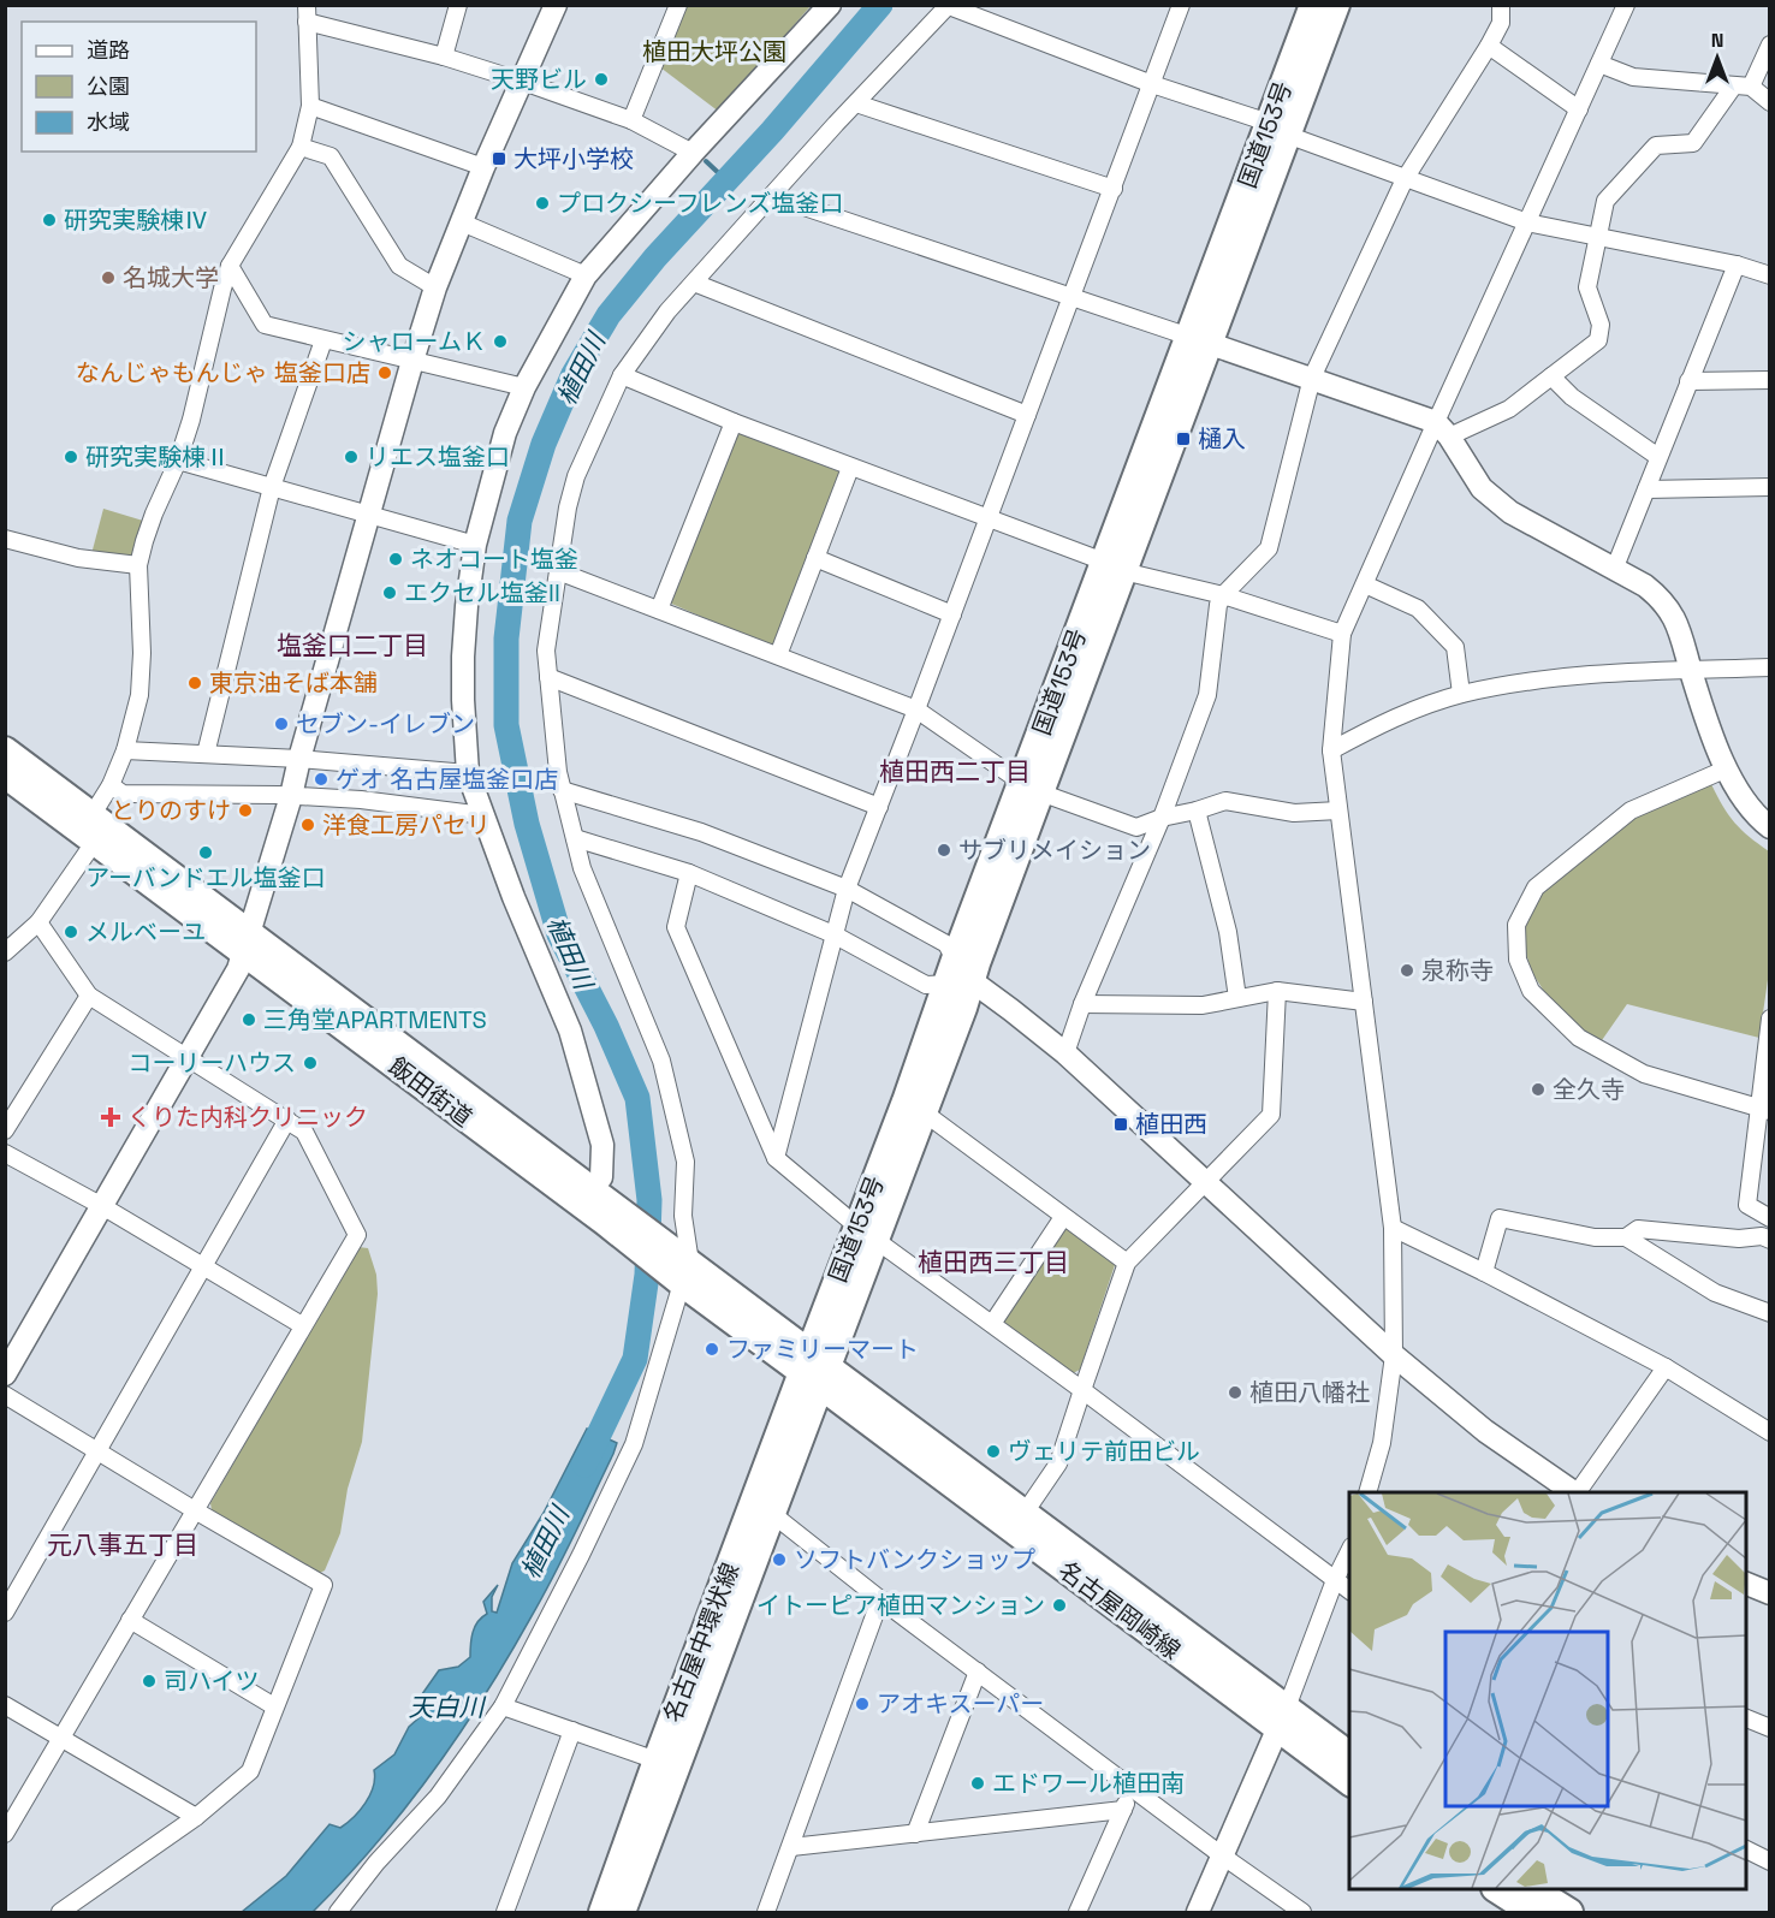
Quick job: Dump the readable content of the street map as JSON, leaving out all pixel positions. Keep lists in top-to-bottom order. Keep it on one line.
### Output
{"streets":{"main road":["国道153号","飯田街道","名古屋岡崎線","名古屋中環状線"]},"crossings":[["国道153号","飯田街道"],["国道153号","名古屋岡崎線"],["国道153号","名古屋中環状線"],["飯田街道","名古屋岡崎線"],["飯田街道","名古屋中環状線"],["名古屋岡崎線","名古屋中環状線"]],"districts":["塩釜口二丁目","植田西二丁目","植田西三丁目","元八事五丁目"],"water":["植田川","天白川"],"parks":["植田大坪公園"],"places":{"other":["天野ビル","プロクシーフレンズ塩釜口","研究実験棟Ⅳ","名城大学","シャロームＫ","なんじゃもんじゃ 塩釜口店","研究実験棟Ⅱ","リエス塩釜口","ネオコート塩釜","エクセル塩釜II","東京油そば本舗","セブン-イレブン","ゲオ 名古屋塩釜口店","とりのすけ","洋食工房パセリ","サブリメイション","アーバンドエル塩釜口","メルベーユ","泉称寺","三角堂APARTMENTS","コーリーハウス","全久寺","ファミリーマート","植田八幡社","ヴェリテ前田ビル","ソフトバンクショップ","イトーピア植田マンション","司ハイツ","アオキスーパー","エドワール植田南"],"transit":["大坪小学校","樋入","植田西"],"health":["くりた内科クリニック"]},"legend":["道路","公園","水域"],"north":"top"}
